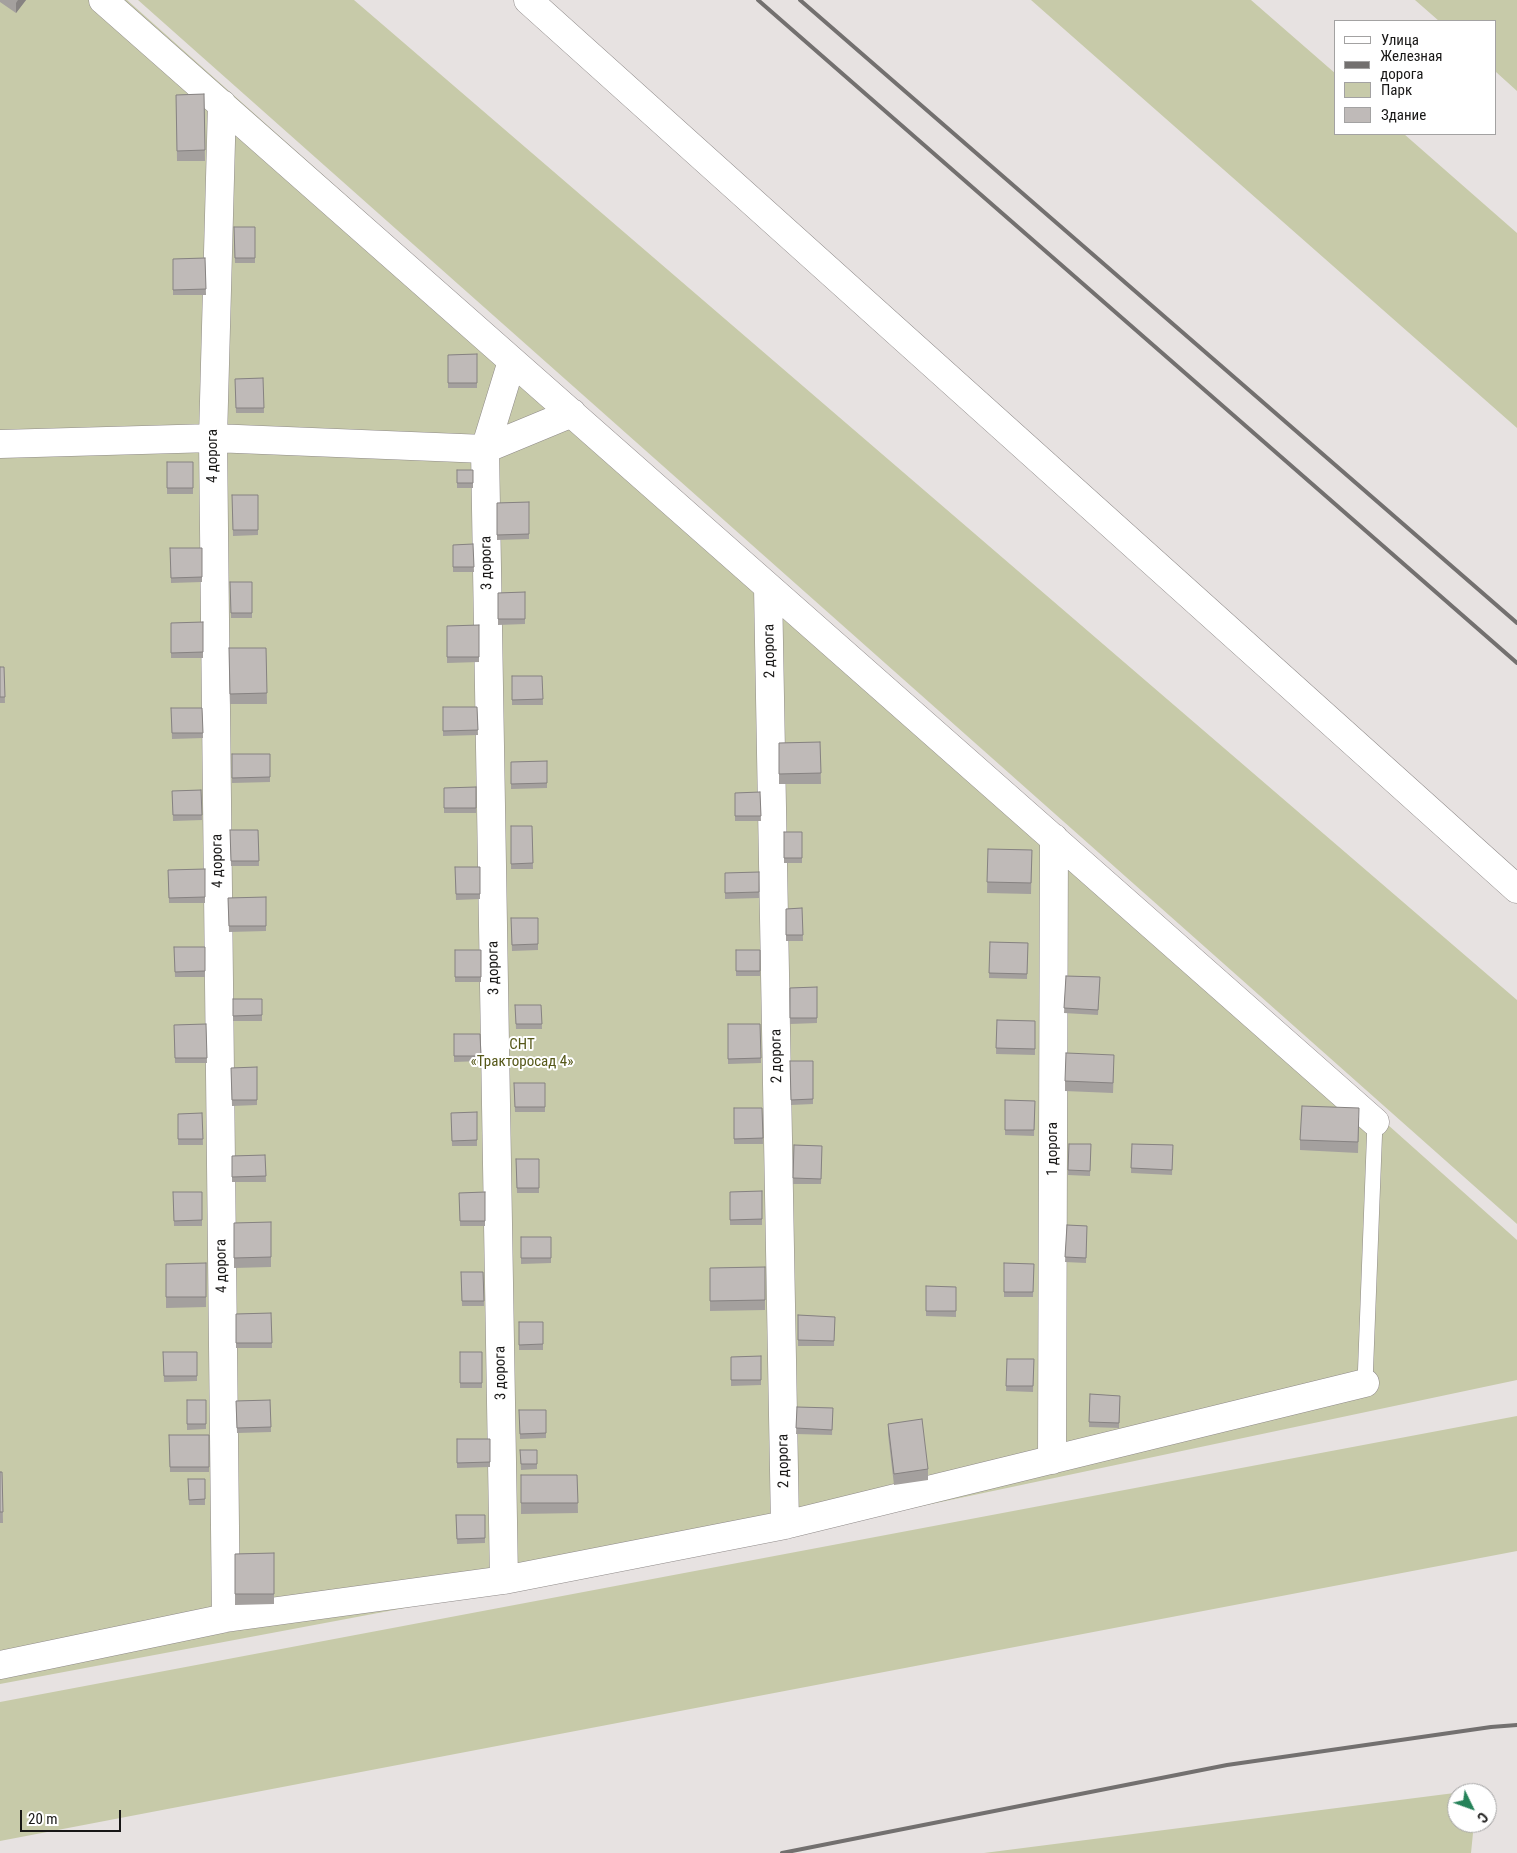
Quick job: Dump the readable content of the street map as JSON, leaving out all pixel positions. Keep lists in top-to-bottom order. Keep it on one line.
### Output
{"streets":{"street":["4 дорога","3 дорога","2 дорога","1 дорога"]},"parks":["СНТ «Тракторосад 4»"],"legend":["Улица","Железная дорога","Парк","Здание"],"scale_bar":"20 m","north":"bottom right"}
